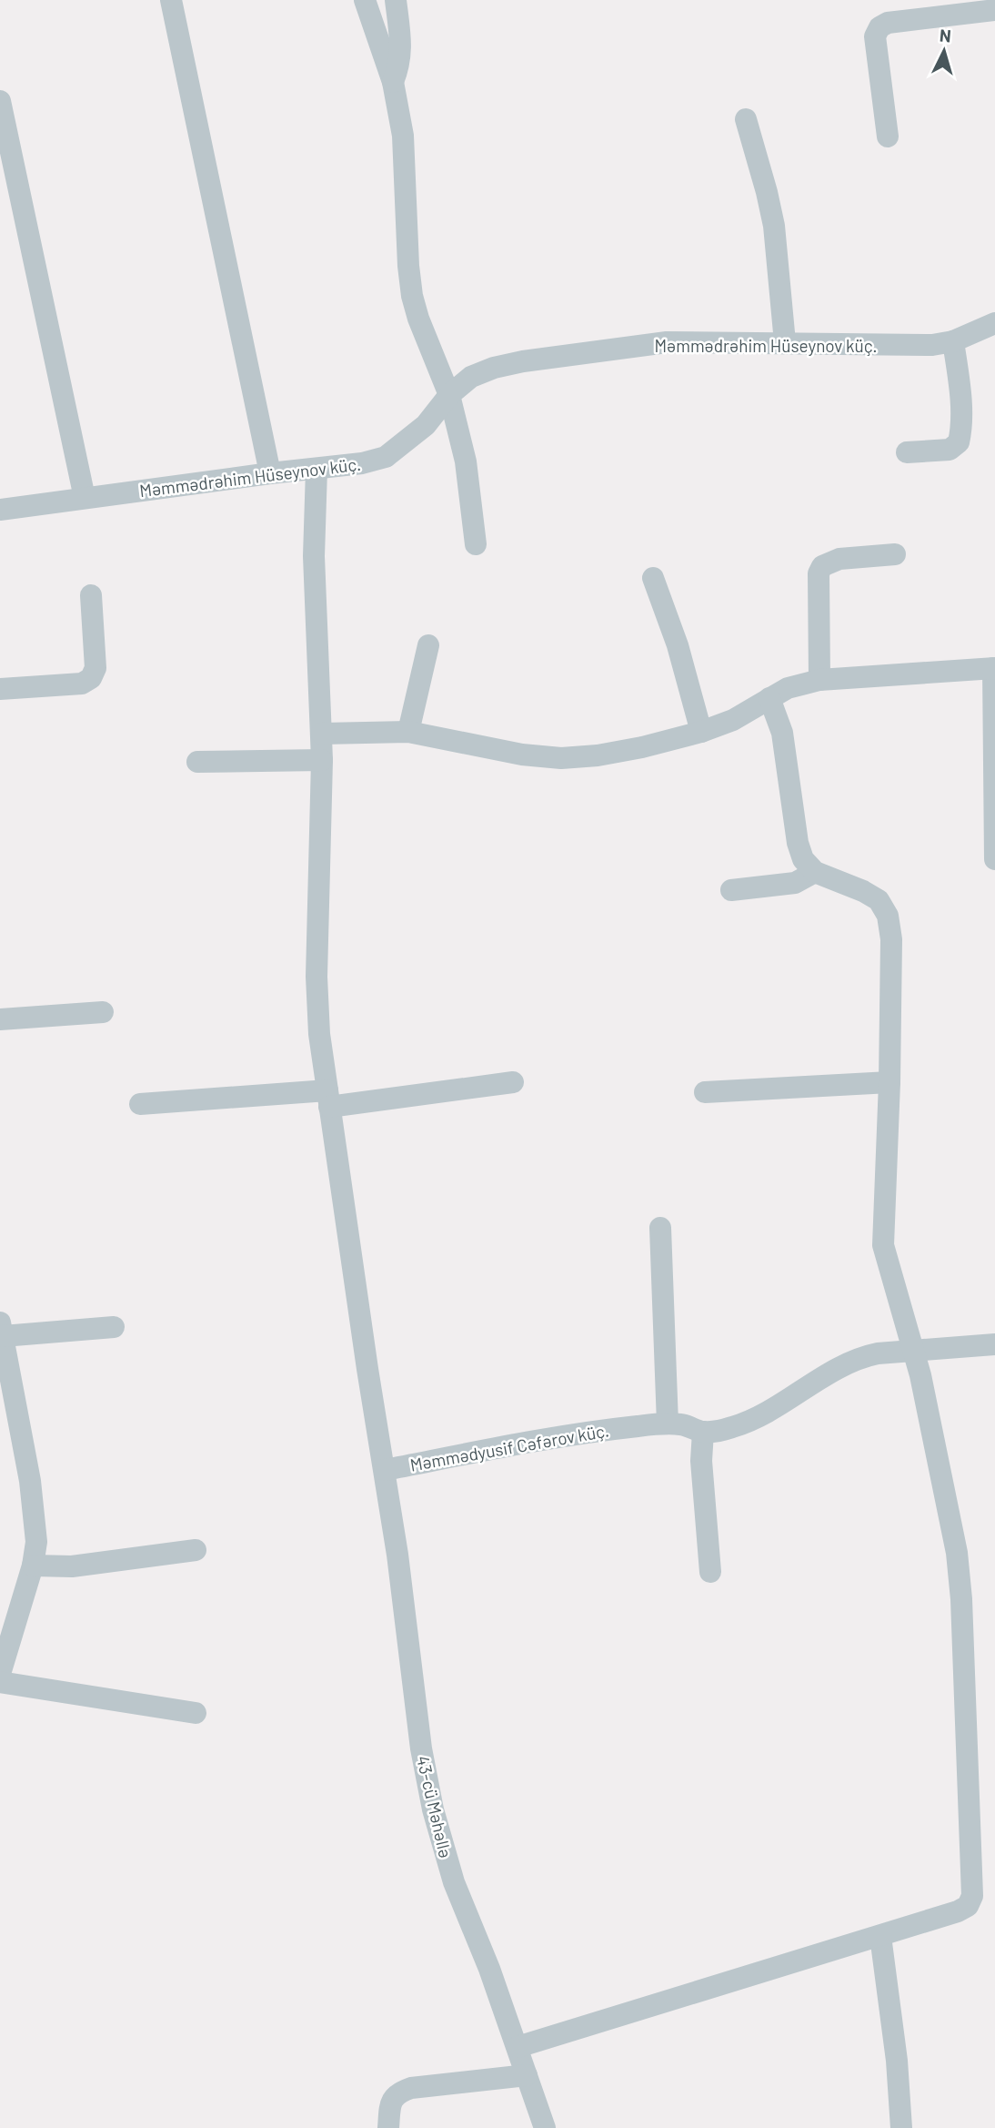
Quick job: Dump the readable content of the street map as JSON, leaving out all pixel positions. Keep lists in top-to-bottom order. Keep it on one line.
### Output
{"streets":{"street":["Məmmədrəhim Hüseynov küç.","Məmmədyusif Cəfərov küç.","43-cü Məhəllə"]},"crossings":[["Məmmədrəhim Hüseynov küç.","43-cü Məhəllə"],["Məmmədyusif Cəfərov küç.","43-cü Məhəllə"]],"north":"top"}
